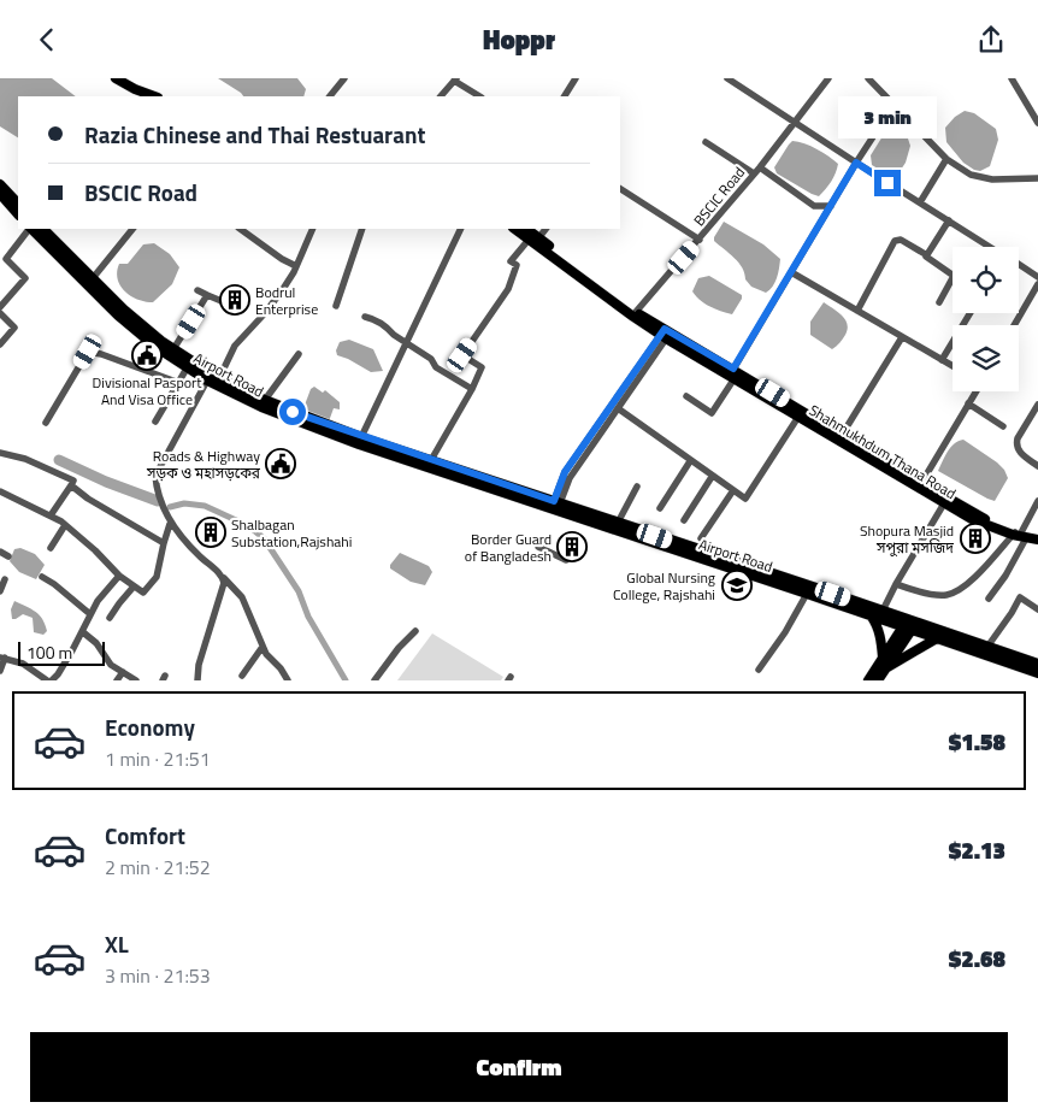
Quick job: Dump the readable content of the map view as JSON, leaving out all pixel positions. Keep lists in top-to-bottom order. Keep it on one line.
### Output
{"streets":{"main road":["Airport Road","Shahmukhdum Thana Road"],"street":["BSCIC Road"]},"crossings":[["BSCIC Road","Shahmukhdum Thana Road"]],"places":{"building":["Bodrul Enterprise","Shalbagan Substation,Rajshahi","Shopura Masjid সপুরা মসজিদ","Border Guard of Bangladesh"],"public building":["Divisional Pasport And Visa Office","Roads & Highway সড়ক ও মহাসড়কের"],"school or university":["Global Nursing College, Rajshahi"]},"scale_bar":"100 m","page":{"header":"Hoppr","bubble":"3 min","banner":["Razia Chinese and Thai Restuarant","BSCIC Road"],"scale":"100 m","list":[{"name":"Economy","note":"1 min · 21:51","value":"$1.58"},{"name":"Comfort","note":"2 min · 21:52","value":"$2.13"},{"name":"XL","note":"3 min · 21:53","value":"$2.68"}],"buttons":"Confirm"}}
